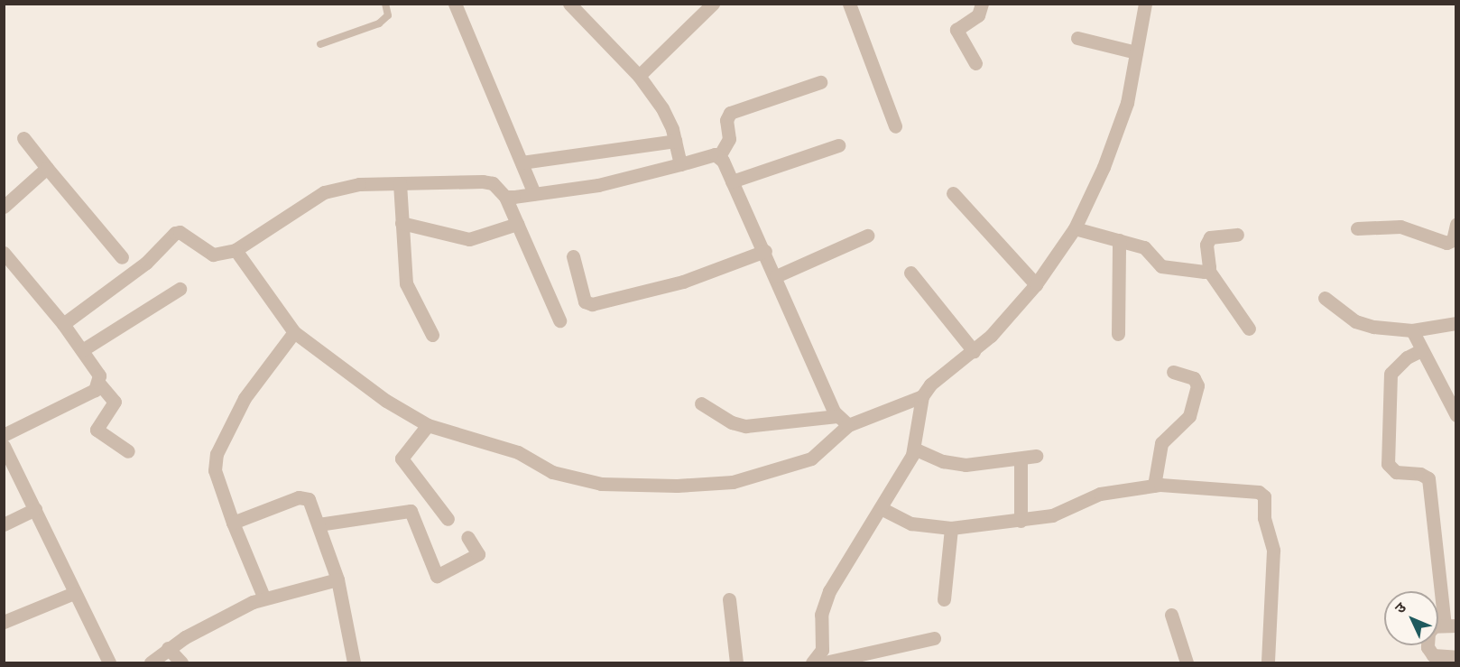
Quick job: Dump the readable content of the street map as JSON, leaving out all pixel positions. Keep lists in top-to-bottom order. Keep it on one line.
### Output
{"north":"top left"}
